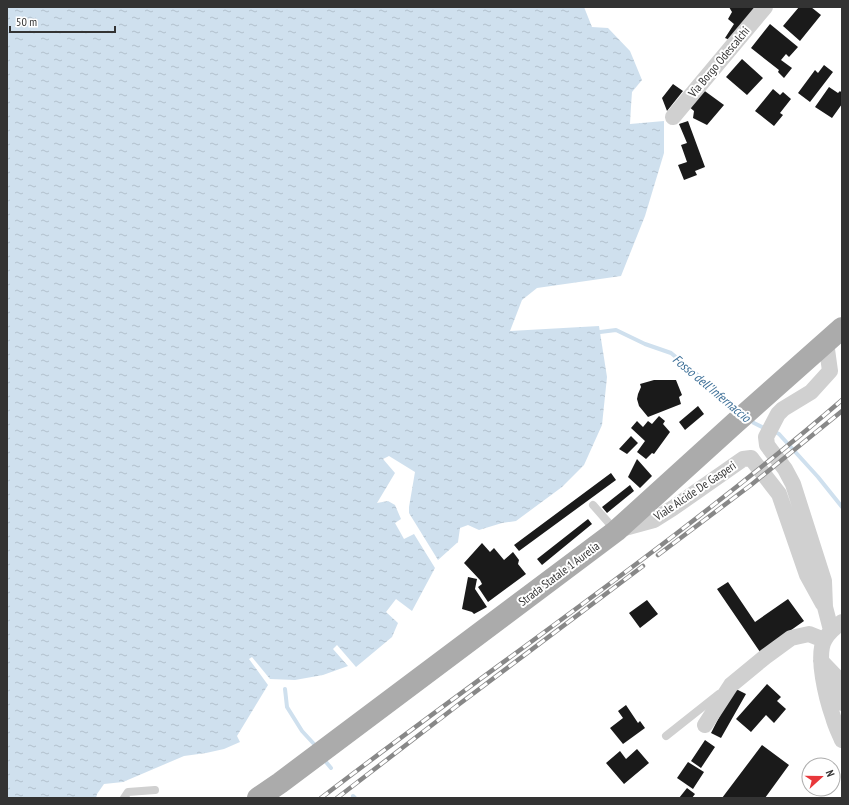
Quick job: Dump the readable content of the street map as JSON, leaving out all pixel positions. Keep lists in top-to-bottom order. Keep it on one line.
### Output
{"streets":{"main road":["Strada Statale 1 Aurelia"],"street":["Via Borgo Odescalchi","Viale Alcide De Gasperi"]},"crossings":[["Viale Alcide De Gasperi","Strada Statale 1 Aurelia"]],"water":["Fosso dell'Infernaccio"],"scale_bar":"50 m","north":"right"}
